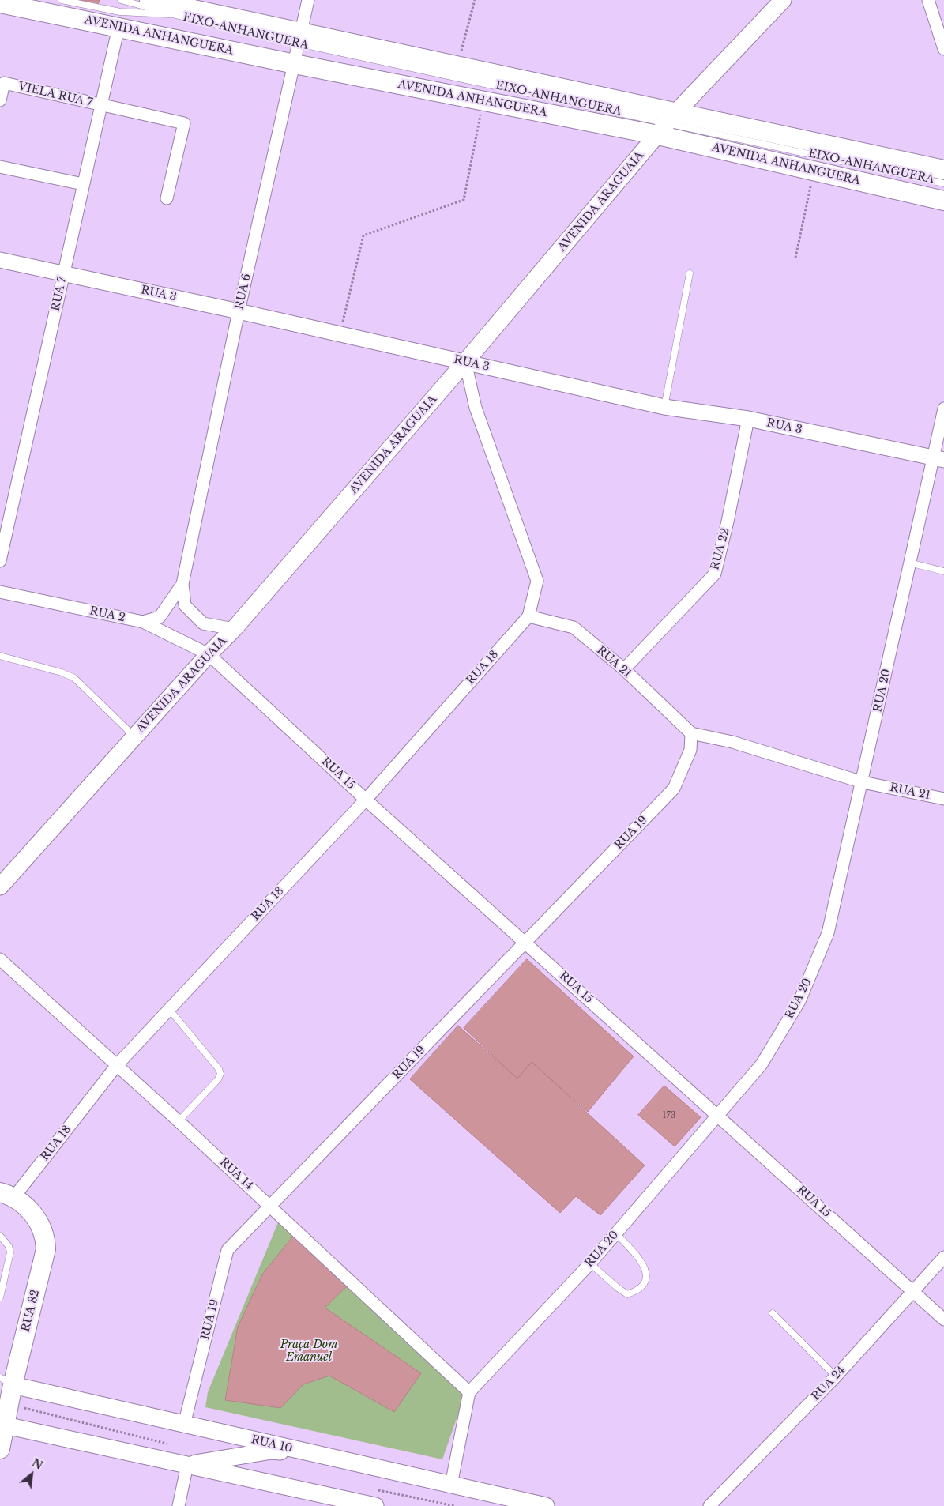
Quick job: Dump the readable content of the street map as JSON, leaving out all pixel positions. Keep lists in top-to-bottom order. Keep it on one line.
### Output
{"streets":{"main road":["AVENIDA ANHANGUERA","AVENIDA ARAGUAIA","RUA 82","RUA 10"],"street":["VIELA RUA 7","RUA 6","RUA 7","RUA 3","RUA 22","RUA 2","RUA 21","RUA 18","RUA 20","RUA 15","RUA 19","RUA 14","RUA 24"],"lane":["EIXO-ANHANGUERA"]},"crossings":[["EIXO-ANHANGUERA","AVENIDA ANHANGUERA"],["EIXO-ANHANGUERA","AVENIDA ARAGUAIA"],["EIXO-ANHANGUERA","RUA 6"],["AVENIDA ANHANGUERA","AVENIDA ARAGUAIA"],["AVENIDA ANHANGUERA","RUA 6"],["AVENIDA ANHANGUERA","RUA 7"],["VIELA RUA 7","RUA 7"],["AVENIDA ARAGUAIA","RUA 6"],["AVENIDA ARAGUAIA","RUA 3"],["AVENIDA ARAGUAIA","RUA 2"],["AVENIDA ARAGUAIA","RUA 15"],["RUA 6","RUA 3"],["RUA 6","RUA 2"],["RUA 7","RUA 3"],["RUA 3","RUA 22"],["RUA 3","RUA 20"],["RUA 22","RUA 21"],["RUA 2","RUA 15"],["RUA 21","RUA 18"],["RUA 21","RUA 20"],["RUA 21","RUA 19"],["RUA 18","RUA 15"],["RUA 18","RUA 14"],["RUA 18","RUA 82"],["RUA 20","RUA 15"],["RUA 20","RUA 14"],["RUA 15","RUA 19"],["RUA 15","RUA 24"],["RUA 19","RUA 14"],["RUA 19","RUA 10"],["RUA 82","RUA 10"]],"parks":["Praça Dom Emanuel"],"house_numbers":["173"],"north":"top right"}
